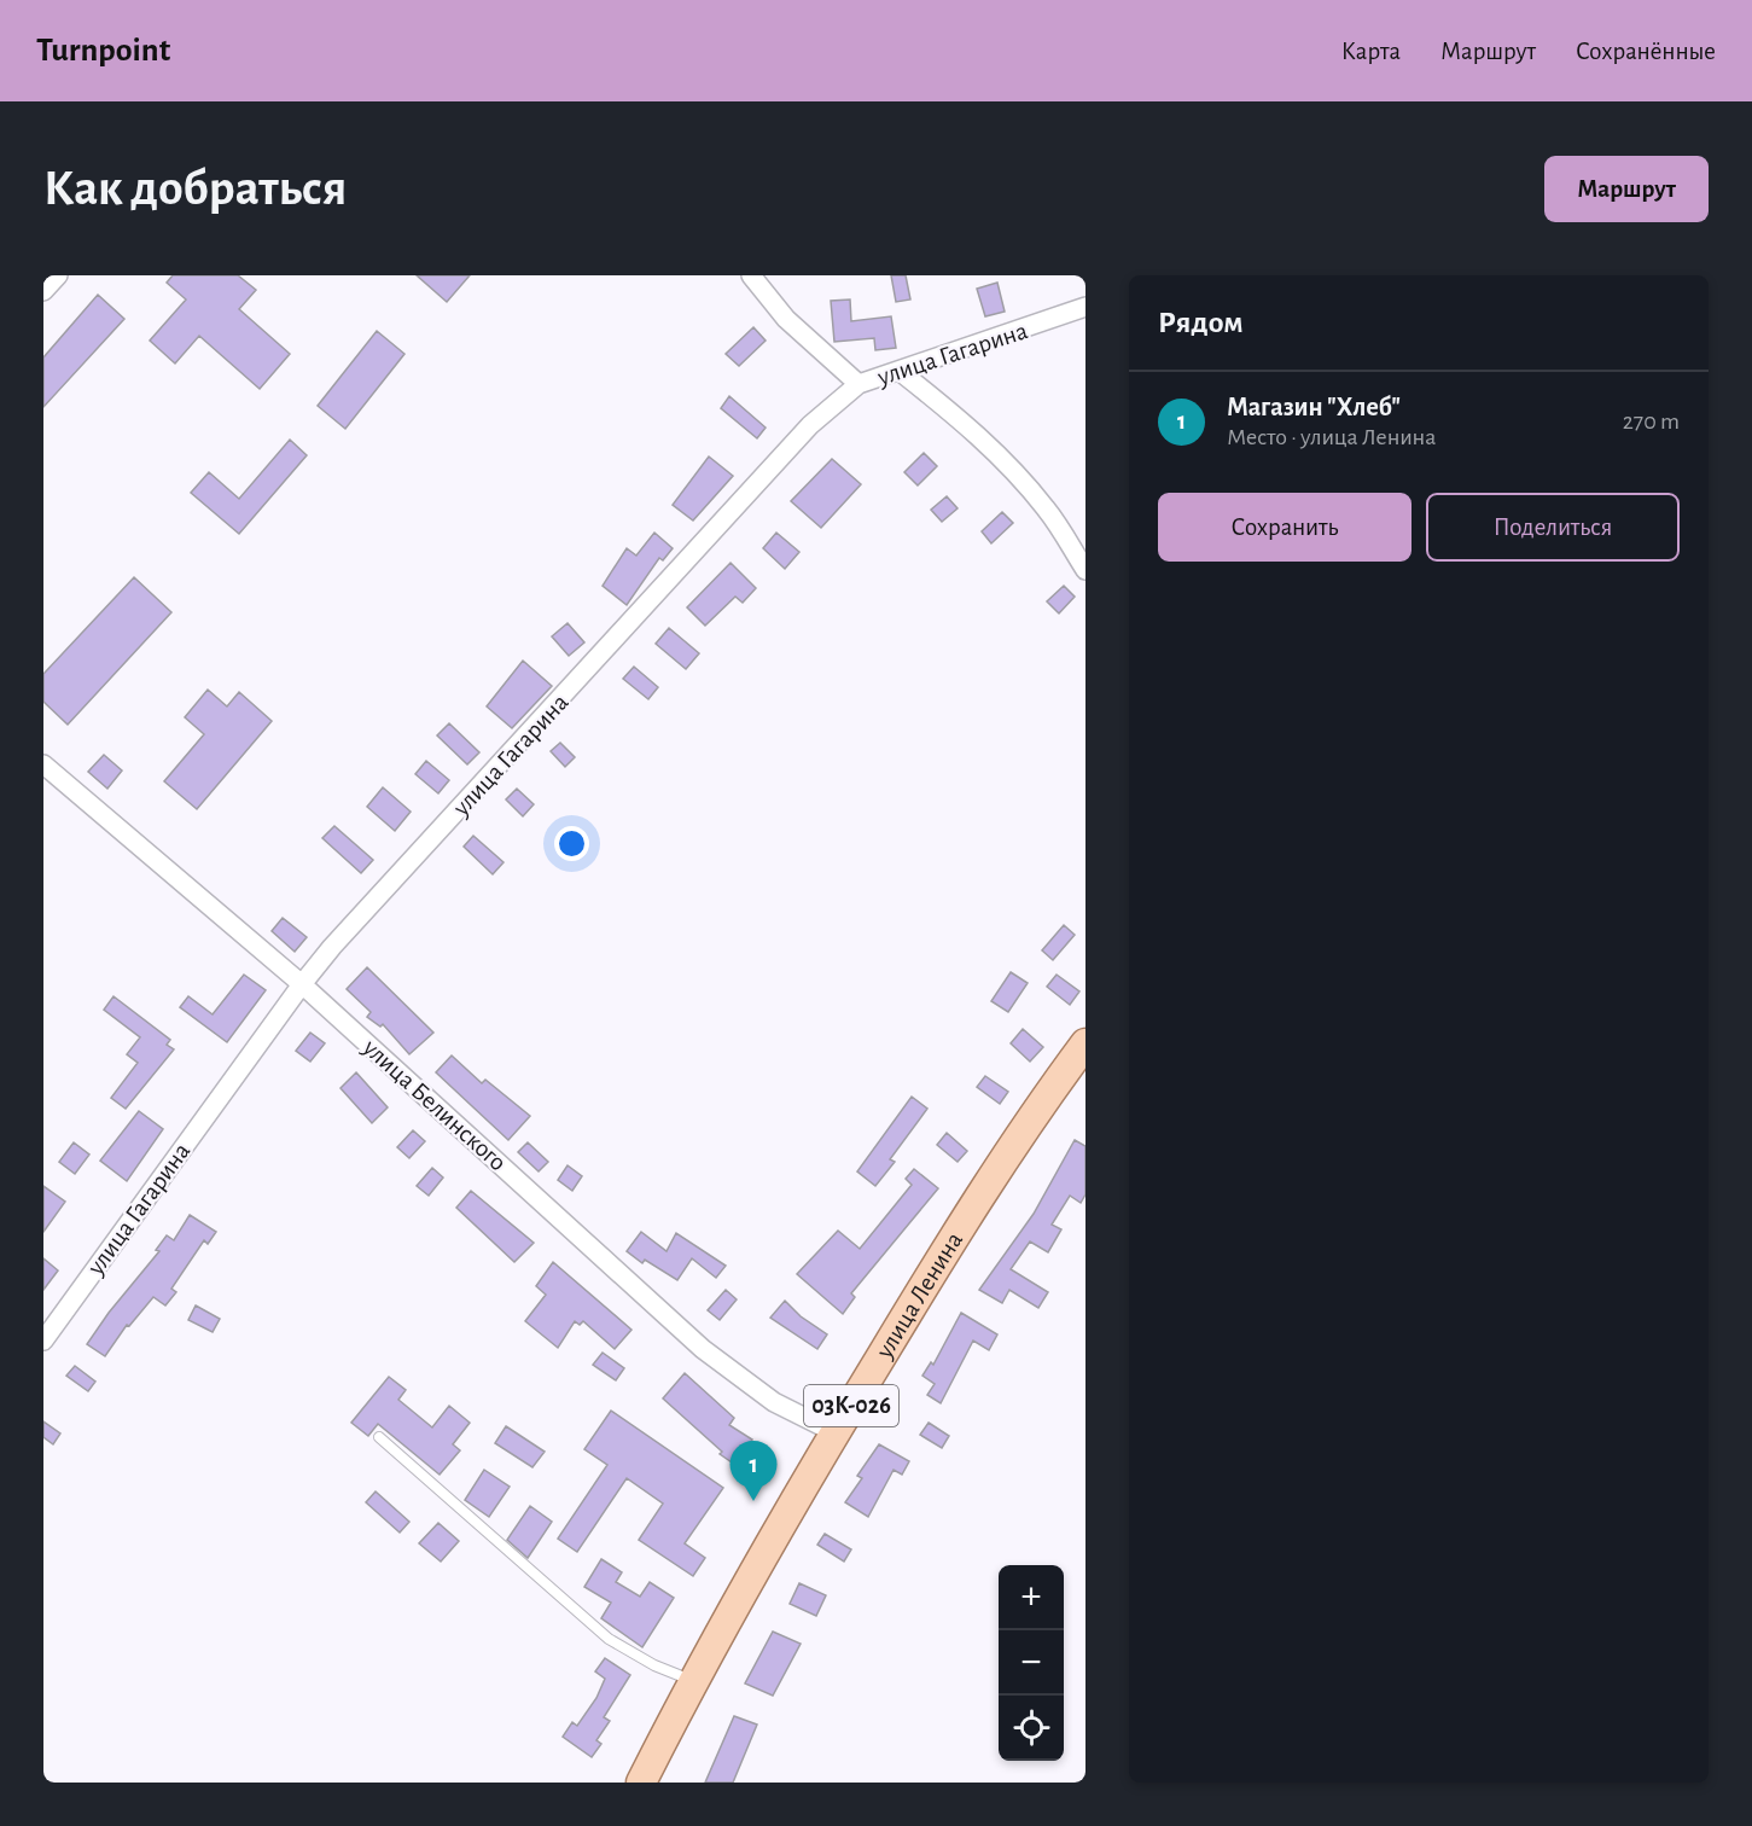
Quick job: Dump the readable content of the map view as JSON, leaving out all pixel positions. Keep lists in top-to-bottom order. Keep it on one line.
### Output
{"streets":{"main road":["улица Ленина","03К-026"],"street":["улица Гагарина","улица Белинского"]},"crossings":[["улица Гагарина","улица Белинского"],["улица Белинского","улица Ленина"]],"page":{"header":"Turnpoint","nav":["Карта","Маршрут","Сохранённые"],"buttons":["Маршрут",["Сохранить","Поделиться"]],"title":"Как добраться","heading":"Рядом","list":[{"mark":"1","name":"Магазин \"Хлеб\"","note":"Место · улица Ленина","value":"270 m"}],"pins":"1","map_buttons":["+","−"]}}
